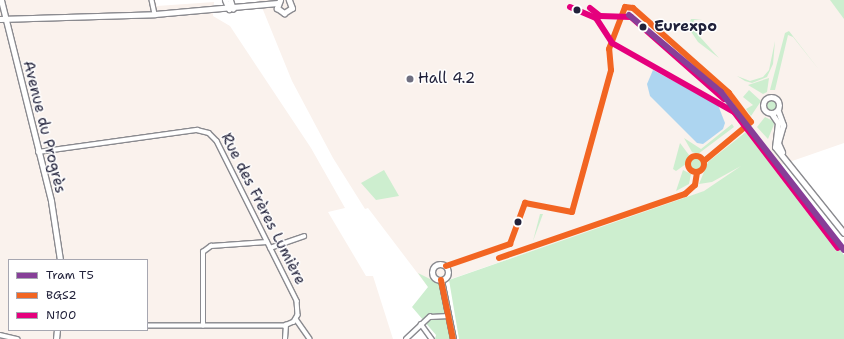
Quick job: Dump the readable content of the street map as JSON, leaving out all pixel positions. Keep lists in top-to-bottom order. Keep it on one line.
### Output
{"streets":{"street":["Avenue du Progrès","Rue des Frères Lumière"]},"crossings":[["Avenue du Progrès","Rue des Frères Lumière"]],"places":["Eurexpo","Hall 4.2"],"lines":["transit line BGS2","transit line N100","tram line T5"],"legend":["Tram T5","BGS2","N100"]}
